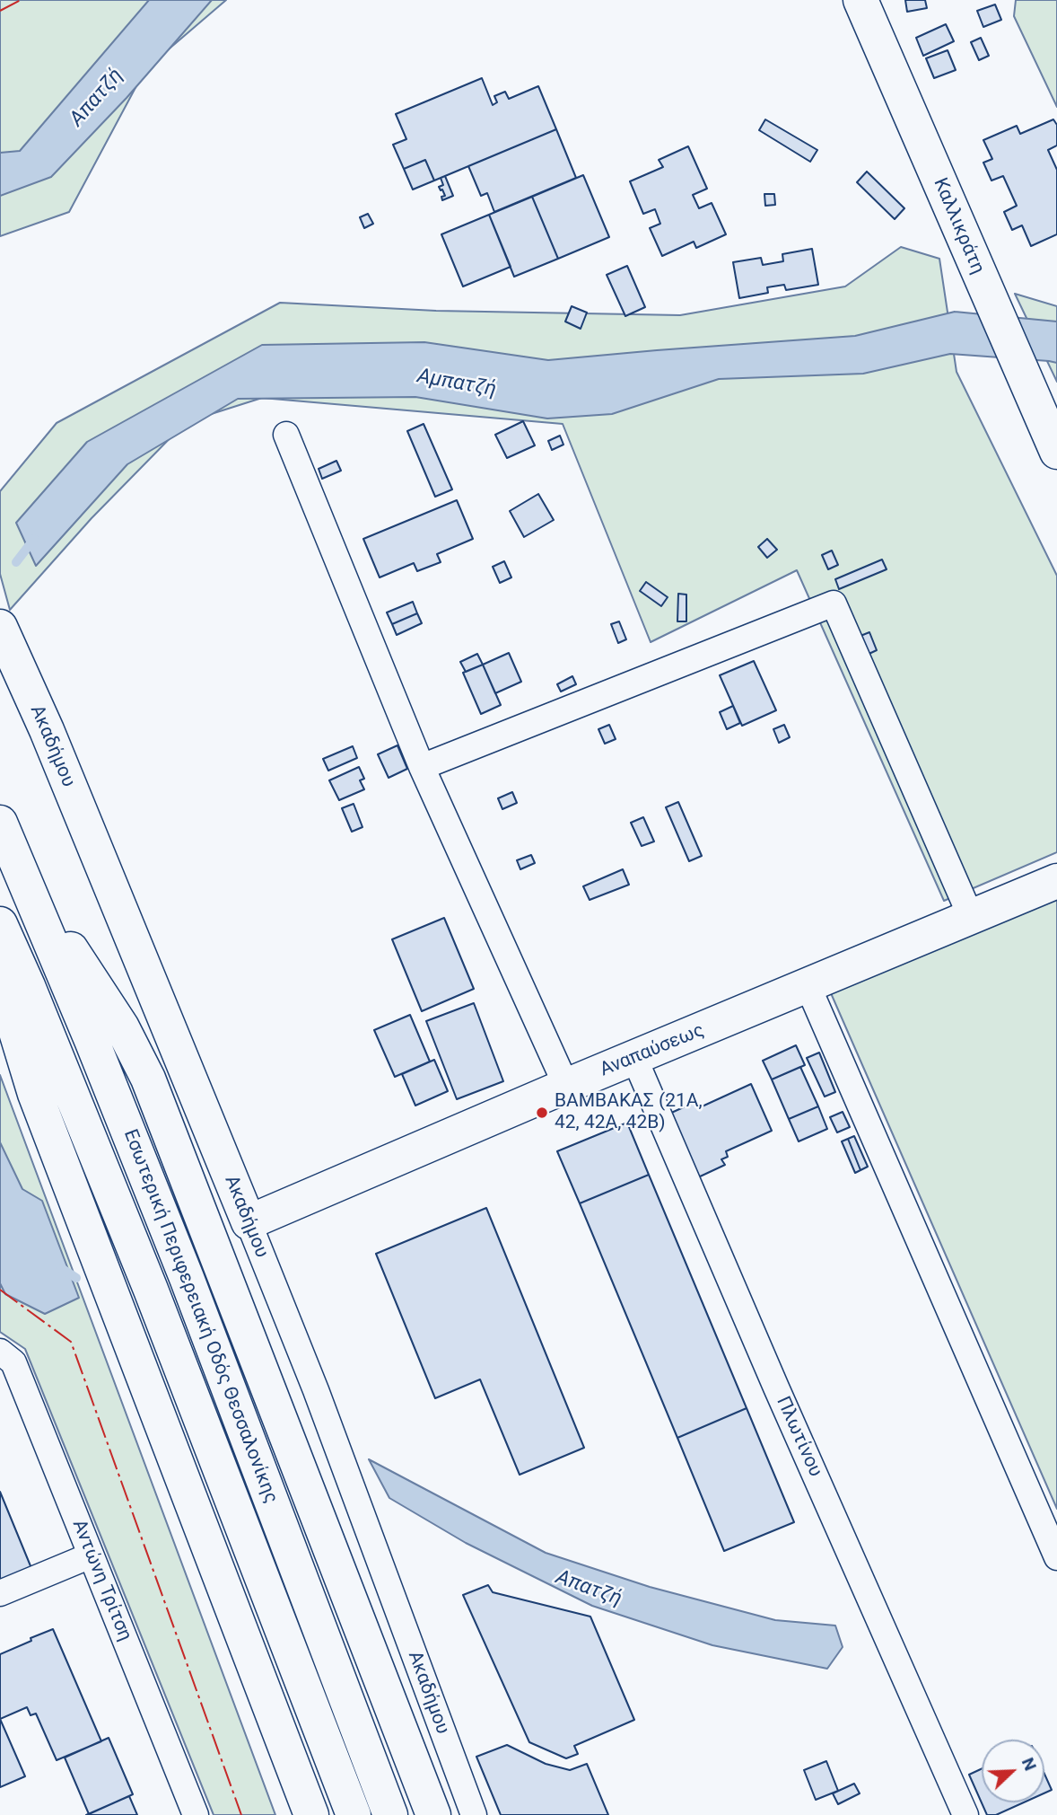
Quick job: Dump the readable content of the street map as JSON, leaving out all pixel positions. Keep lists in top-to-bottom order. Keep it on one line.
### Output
{"streets":{"main road":["Καλλικράτη","Ακαδήμου","Αναπαύσεως","Εσωτερική Περιφερειακή Οδός Θεσσαλονίκης"],"street":["Πλωτίνου","Αντώνη Τρίτση"]},"crossings":[["Ακαδήμου","Αναπαύσεως"],["Αναπαύσεως","Πλωτίνου"]],"water":["Απατζή","Αμπατζή"],"places":["ΒΑΜΒΑΚΑΣ (21Α, 42, 42Α, 42Β)"],"north":"top right"}
